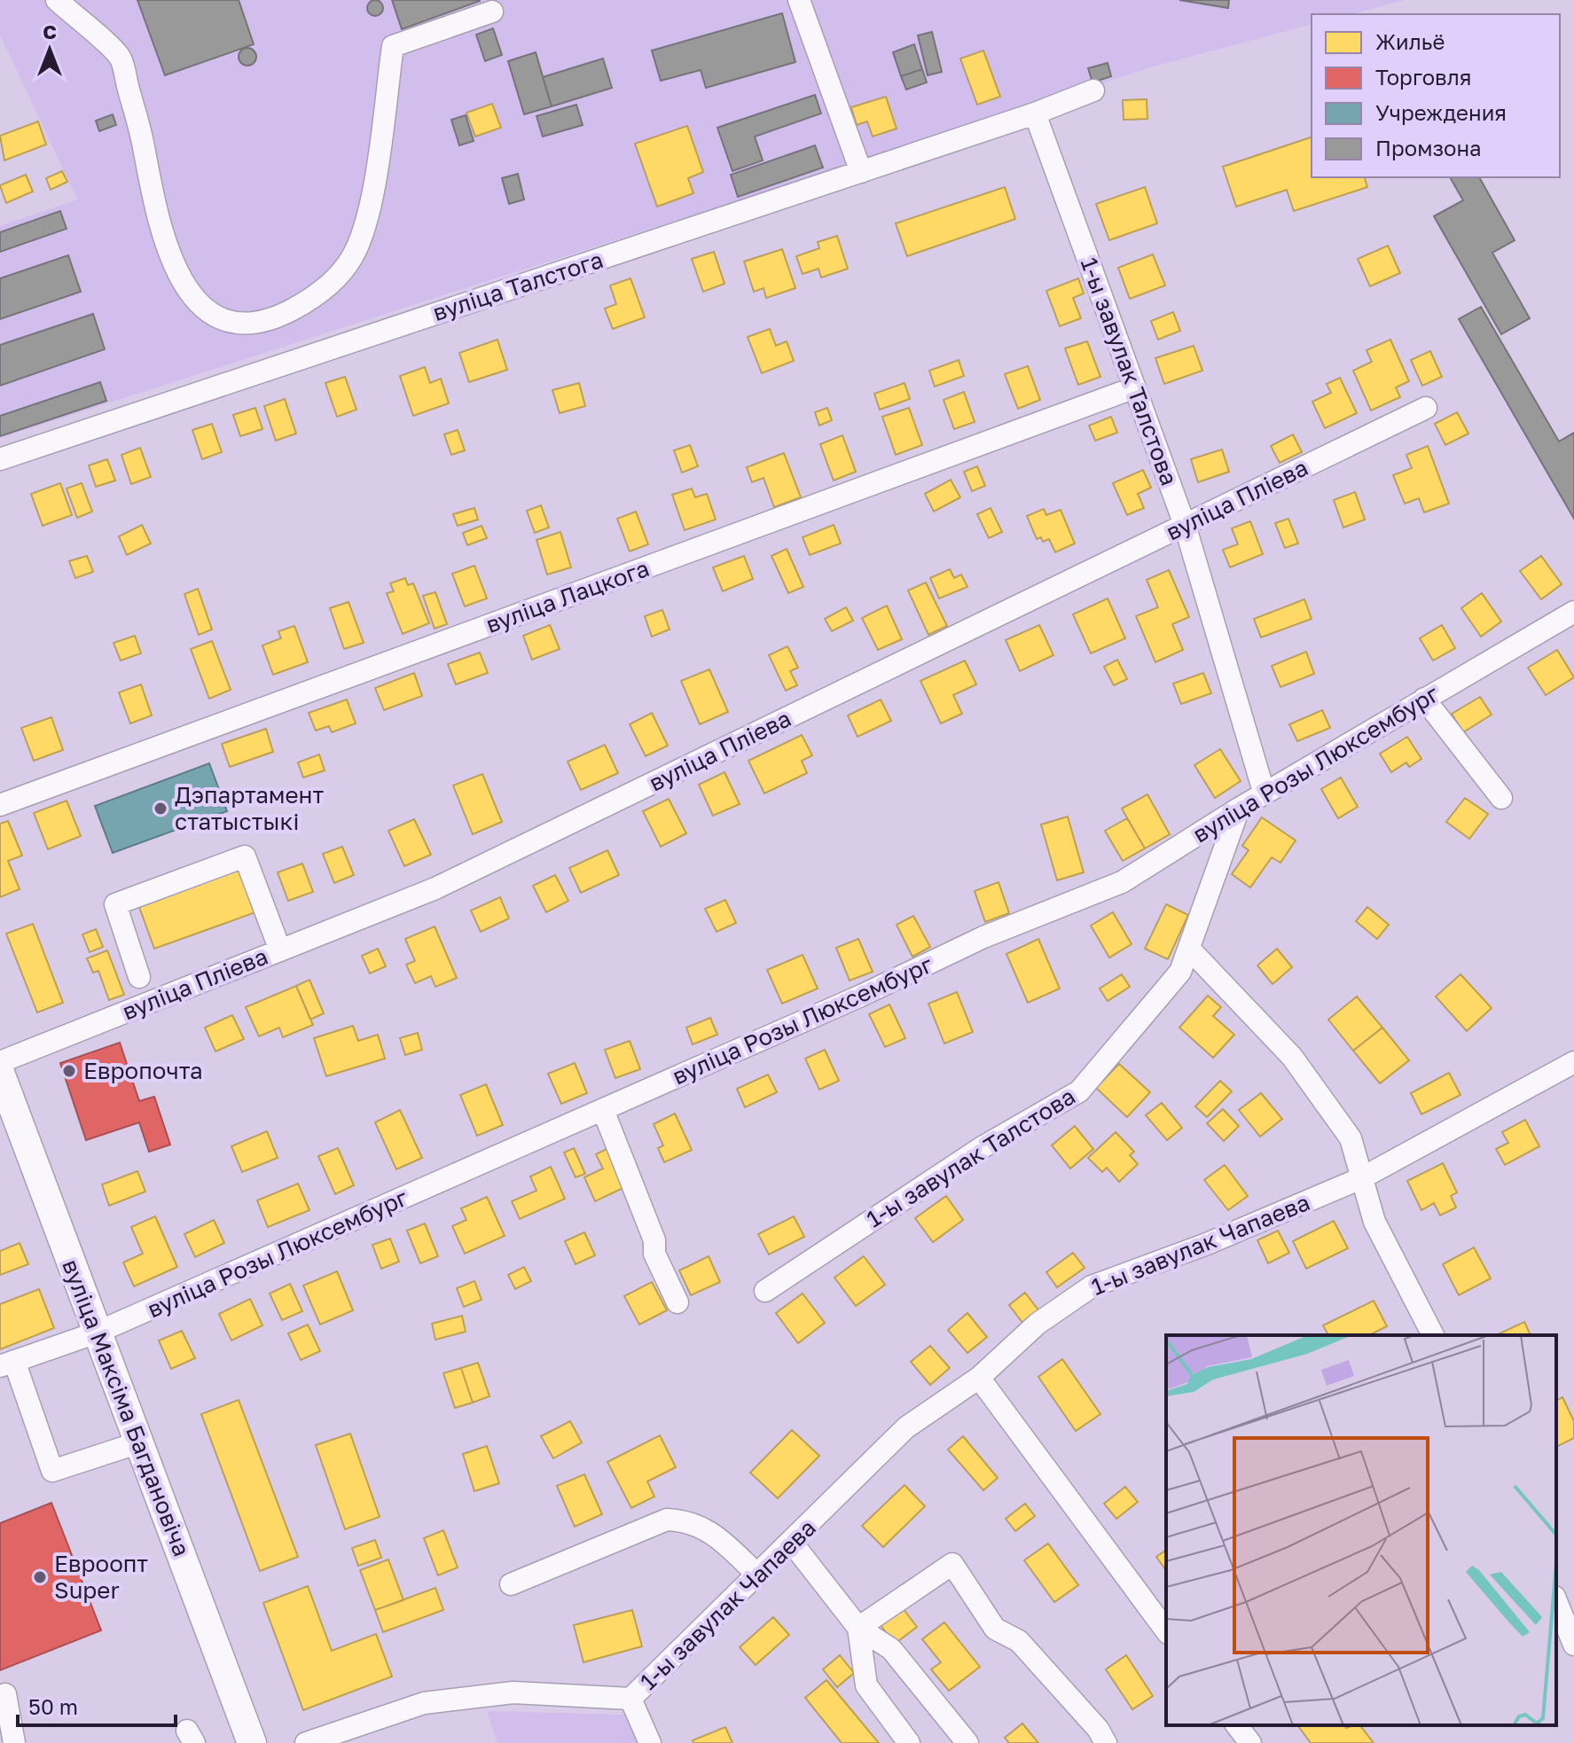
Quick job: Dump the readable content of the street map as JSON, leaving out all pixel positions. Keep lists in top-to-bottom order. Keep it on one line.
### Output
{"streets":{"main road":["вуліца Максіма Багдановіча"],"street":["вуліца Талстога","1-ы завулак Талстова","вуліца Пліева","вуліца Лацкога","вуліца Розы Люксембург","1-ы завулак Чапаева"]},"crossings":[["вуліца Талстога","1-ы завулак Талстова"],["1-ы завулак Талстова","вуліца Пліева"],["1-ы завулак Талстова","вуліца Лацкога"],["1-ы завулак Талстова","вуліца Розы Люксембург"],["вуліца Розы Люксембург","вуліца Максіма Багдановіча"]],"places":["Дэпартамент статыстыкі","Европочта","Евроопт Super"],"legend":["Жильё","Торговля","Учреждения","Промзона"],"scale_bar":"50 m","north":"top"}
